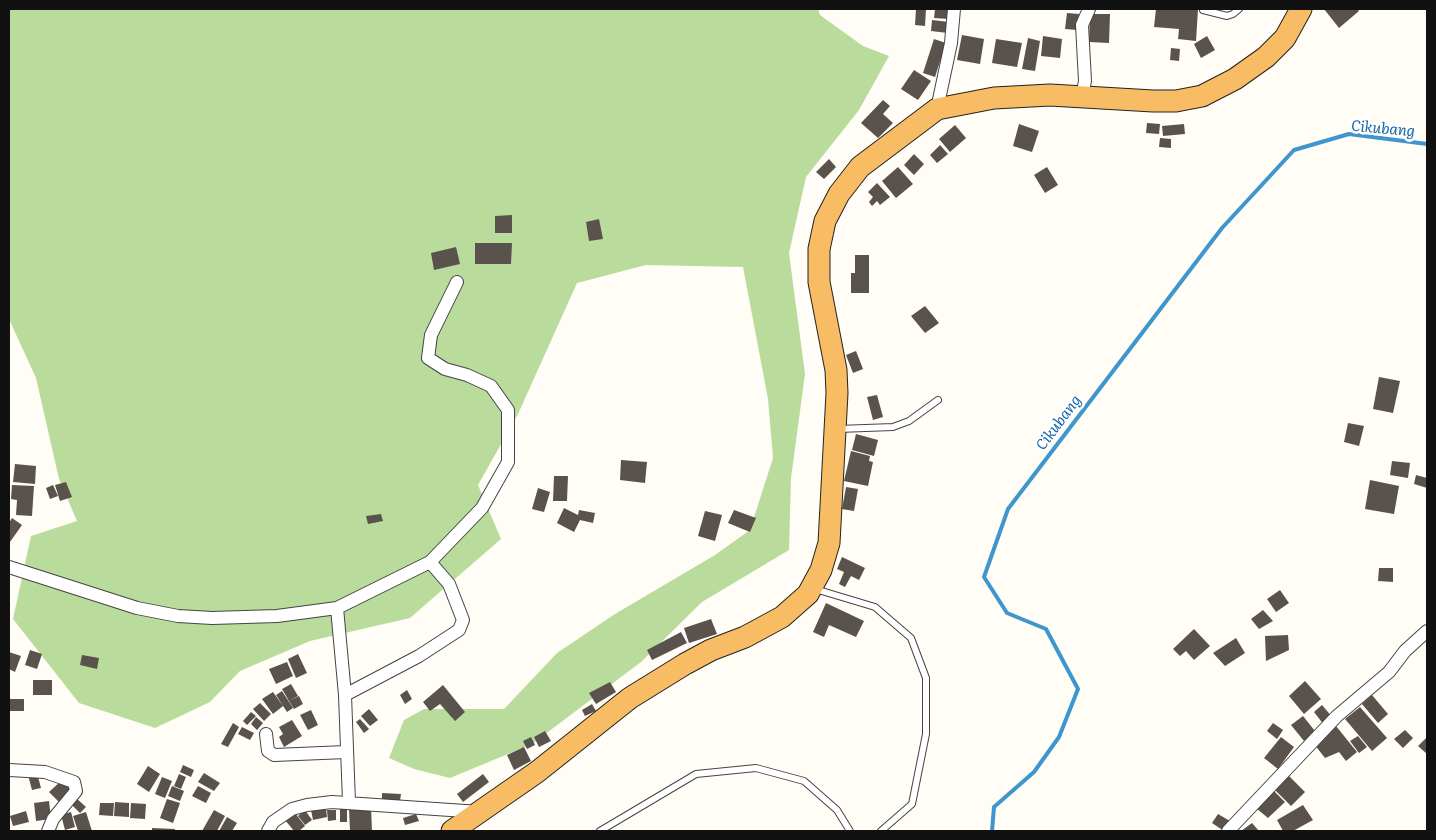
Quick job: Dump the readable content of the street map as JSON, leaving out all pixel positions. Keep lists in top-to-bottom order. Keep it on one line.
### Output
{"water":["Cikubang"]}
